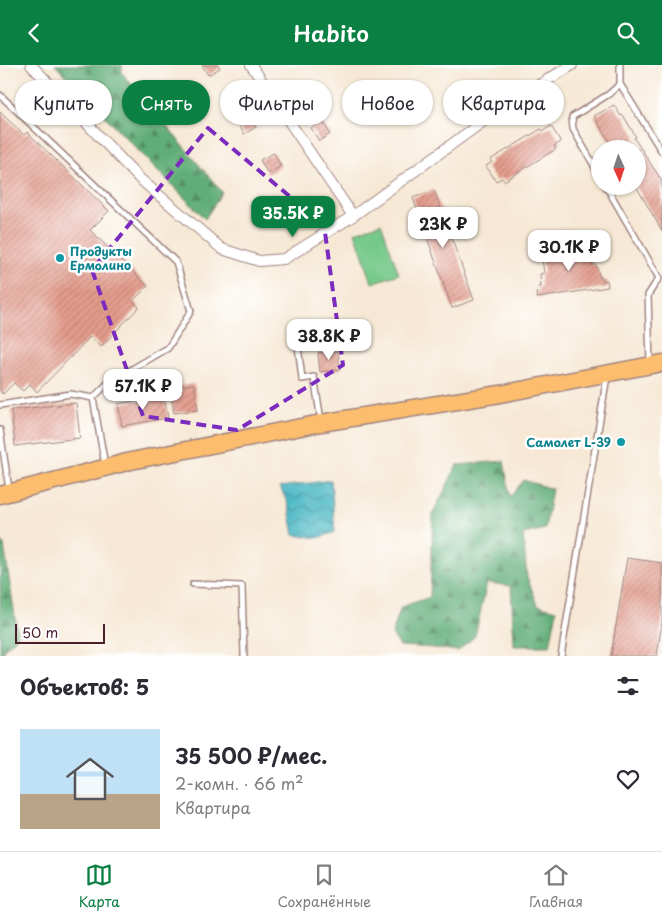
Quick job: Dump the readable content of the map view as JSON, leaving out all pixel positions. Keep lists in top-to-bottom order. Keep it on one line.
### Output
{"places":["Продукты Ермолино","Самолет L-39"],"scale_bar":"50 m","north":"bottom","page":{"header":"Habito","chip":["Купить","Снять","Фильтры","Новое","Квартира"],"price":["35.5K ₽","23K ₽","30.1K ₽","38.8K ₽","57.1K ₽"],"scale":"50 m","heading":"Объектов: 5","list":[{"name":"35 500 ₽/мес.","note":"2-комн. · 66 m² · Квартира"}],"tabs":["Карта","Сохранённые","Главная"]}}
